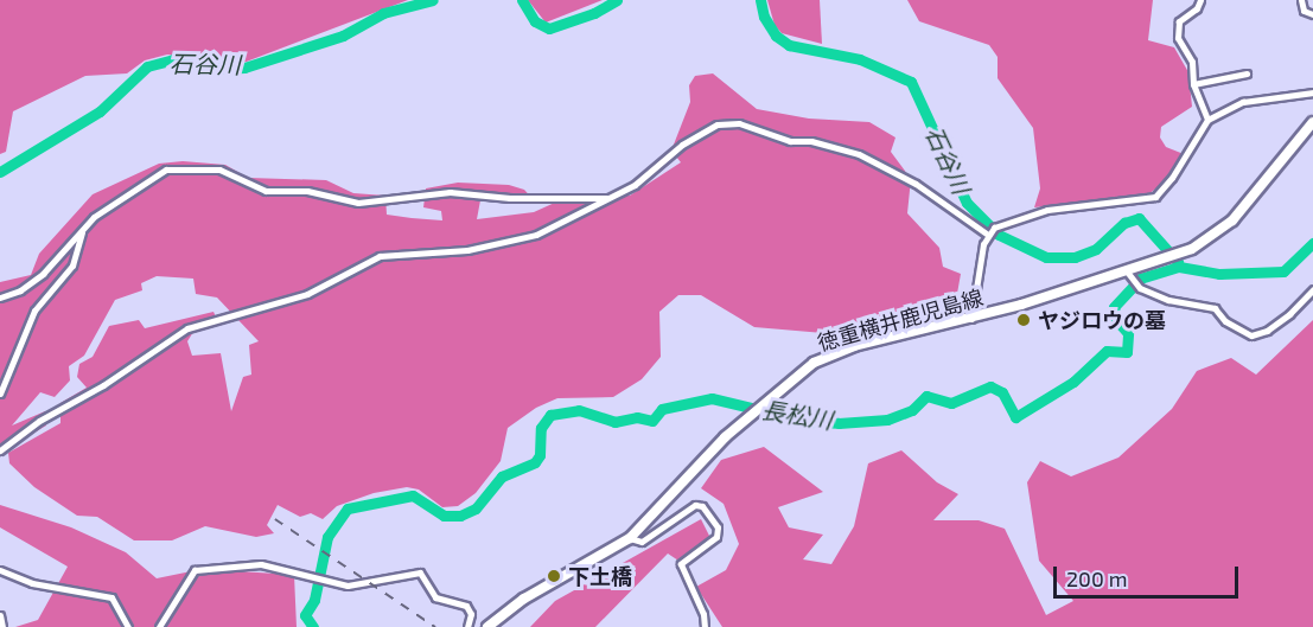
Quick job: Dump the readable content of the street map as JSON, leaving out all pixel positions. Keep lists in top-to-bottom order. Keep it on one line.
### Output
{"streets":{"main road":["徳重横井鹿児島線"]},"water":["石谷川","長松川"],"places":["ヤジロウの墓","下土橋"],"scale_bar":"200 m"}
